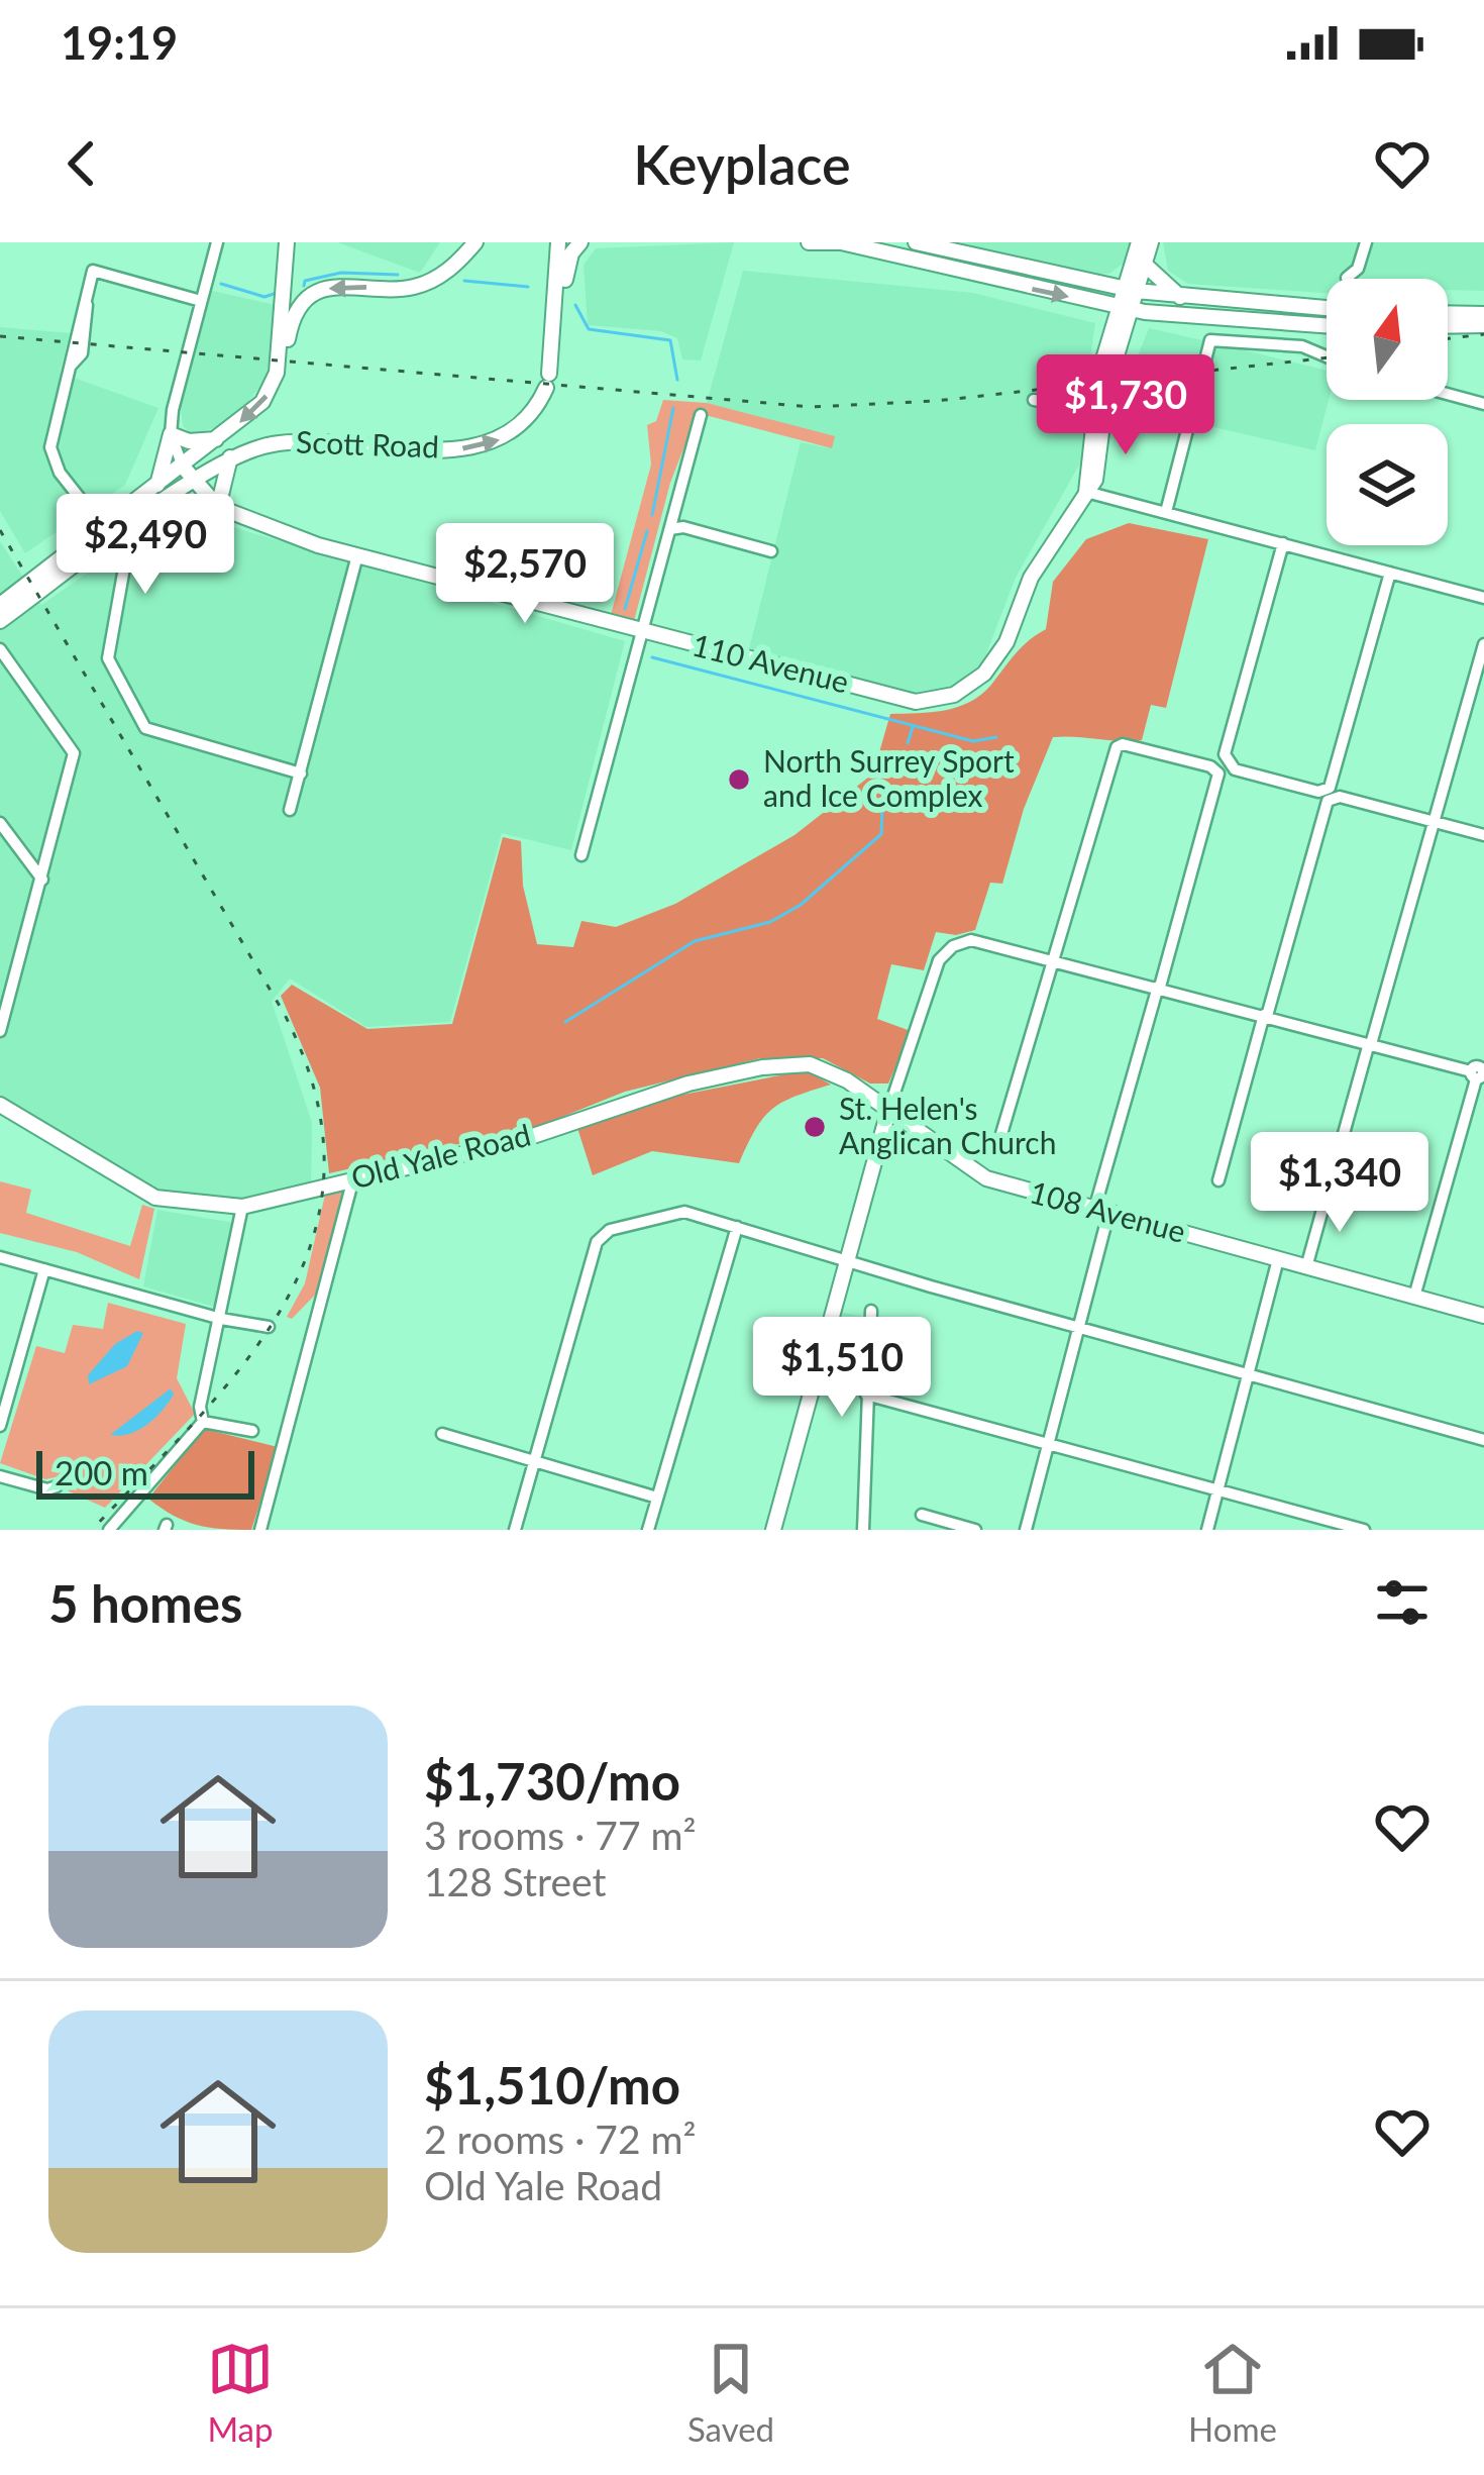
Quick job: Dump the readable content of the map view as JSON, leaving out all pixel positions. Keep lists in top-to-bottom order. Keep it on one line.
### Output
{"streets":{"main road":["Scott Road","110 Avenue","Old Yale Road","108 Avenue"]},"crossings":[["Scott Road","110 Avenue"],["Old Yale Road","108 Avenue"]],"places":["North Surrey Sport and Ice Complex","St. Helen's Anglican Church"],"scale_bar":"200 m","north":"top","page":{"status":"19:19","header":"Keyplace","price":["$1,730","$2,490","$2,570","$1,340","$1,510"],"scale":"200 m","heading":"5 homes","list":[{"name":"$1,730/mo","note":"3 rooms · 77 m² · 128 Street"},{"name":"$1,510/mo","note":"2 rooms · 72 m² · Old Yale Road"}],"tabs":["Map","Saved","Home"]}}
